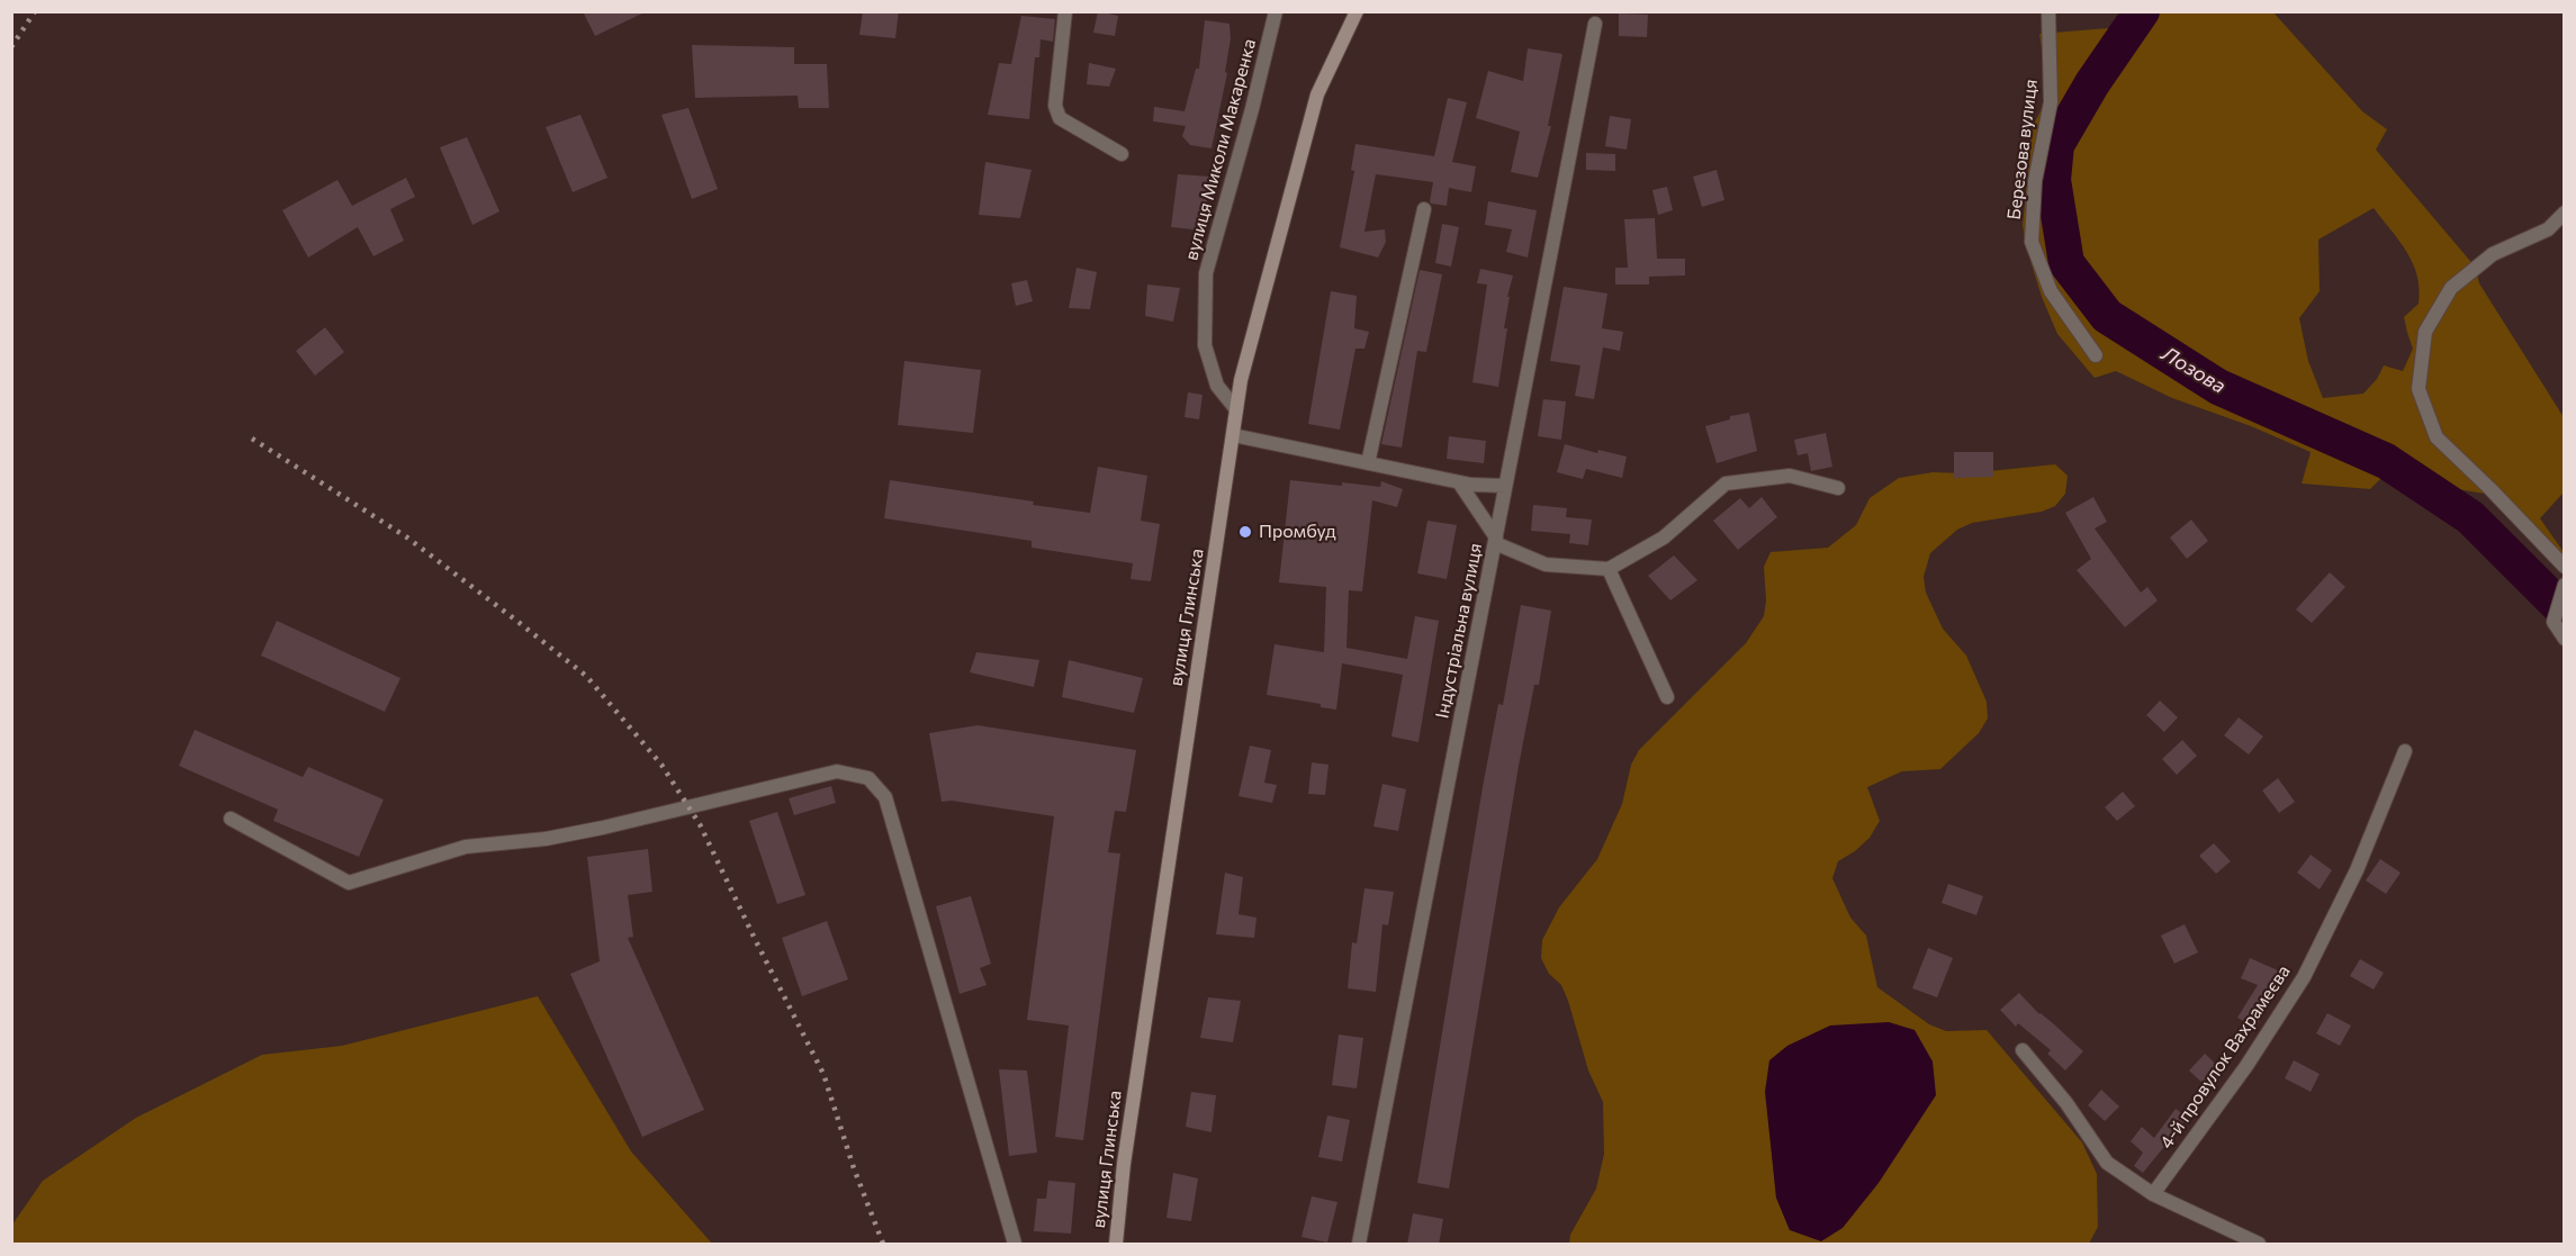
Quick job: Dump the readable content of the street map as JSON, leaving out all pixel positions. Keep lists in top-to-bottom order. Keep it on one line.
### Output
{"streets":{"main road":["вулиця Глинська"],"street":["вулиця Миколи Макаренка","Березова вулиця","Індустріальна вулиця","4-й провулок Вахрамеєва"]},"crossings":[["вулиця Миколи Макаренка","вулиця Глинська"]],"water":["Лозова"],"places":["Промбуд"]}
